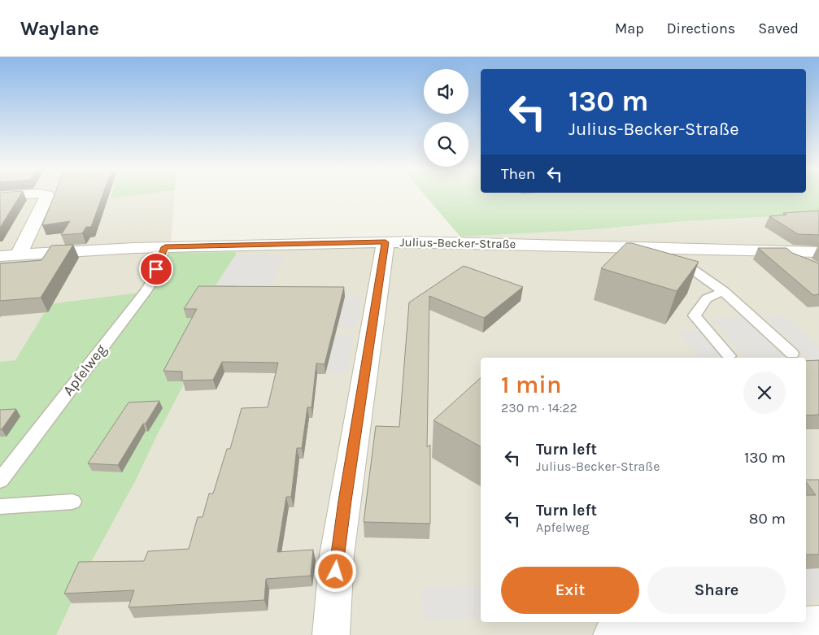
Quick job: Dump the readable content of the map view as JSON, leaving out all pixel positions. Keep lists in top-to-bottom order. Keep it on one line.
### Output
{"streets":{"street":["Julius-Becker-Straße"],"lane":["Apfelweg"]},"crossings":[["Julius-Becker-Straße","Apfelweg"]],"page":{"header":"Waylane","nav":["Map","Directions","Saved"],"turn":["130 m","Julius-Becker-Straße"],"then":"Then","heading":["1 min","230 m · 14:22"],"list":[{"name":"Turn left","note":"Julius-Becker-Straße","value":"130 m"},{"name":"Turn left","note":"Apfelweg","value":"80 m"}],"buttons":["Exit","Share"]}}
